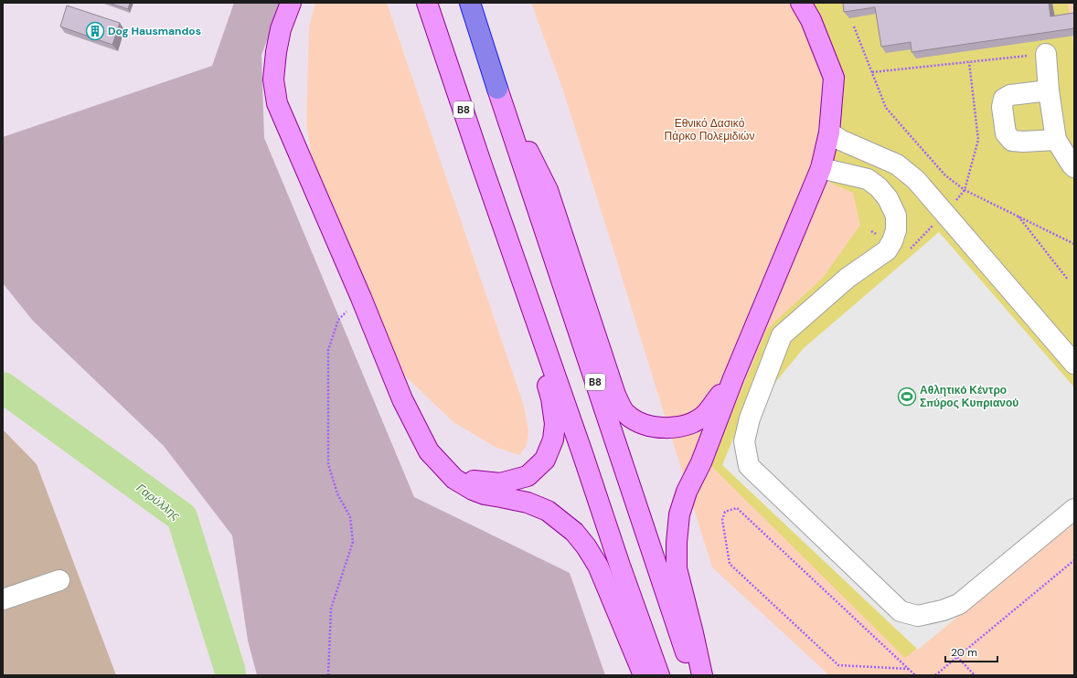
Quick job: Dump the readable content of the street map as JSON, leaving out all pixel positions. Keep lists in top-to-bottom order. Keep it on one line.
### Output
{"streets":{"highway":["B8"]},"water":["Γαρύλλης"],"parks":["Εθνικό Δασικό Πάρκο Πολεμιδιών"],"places":{"building":["Dog Hausmandos"],"sports":["Αθλητικό Κέντρο Σπύρος Κυπριανού"]},"scale_bar":"20 m"}
